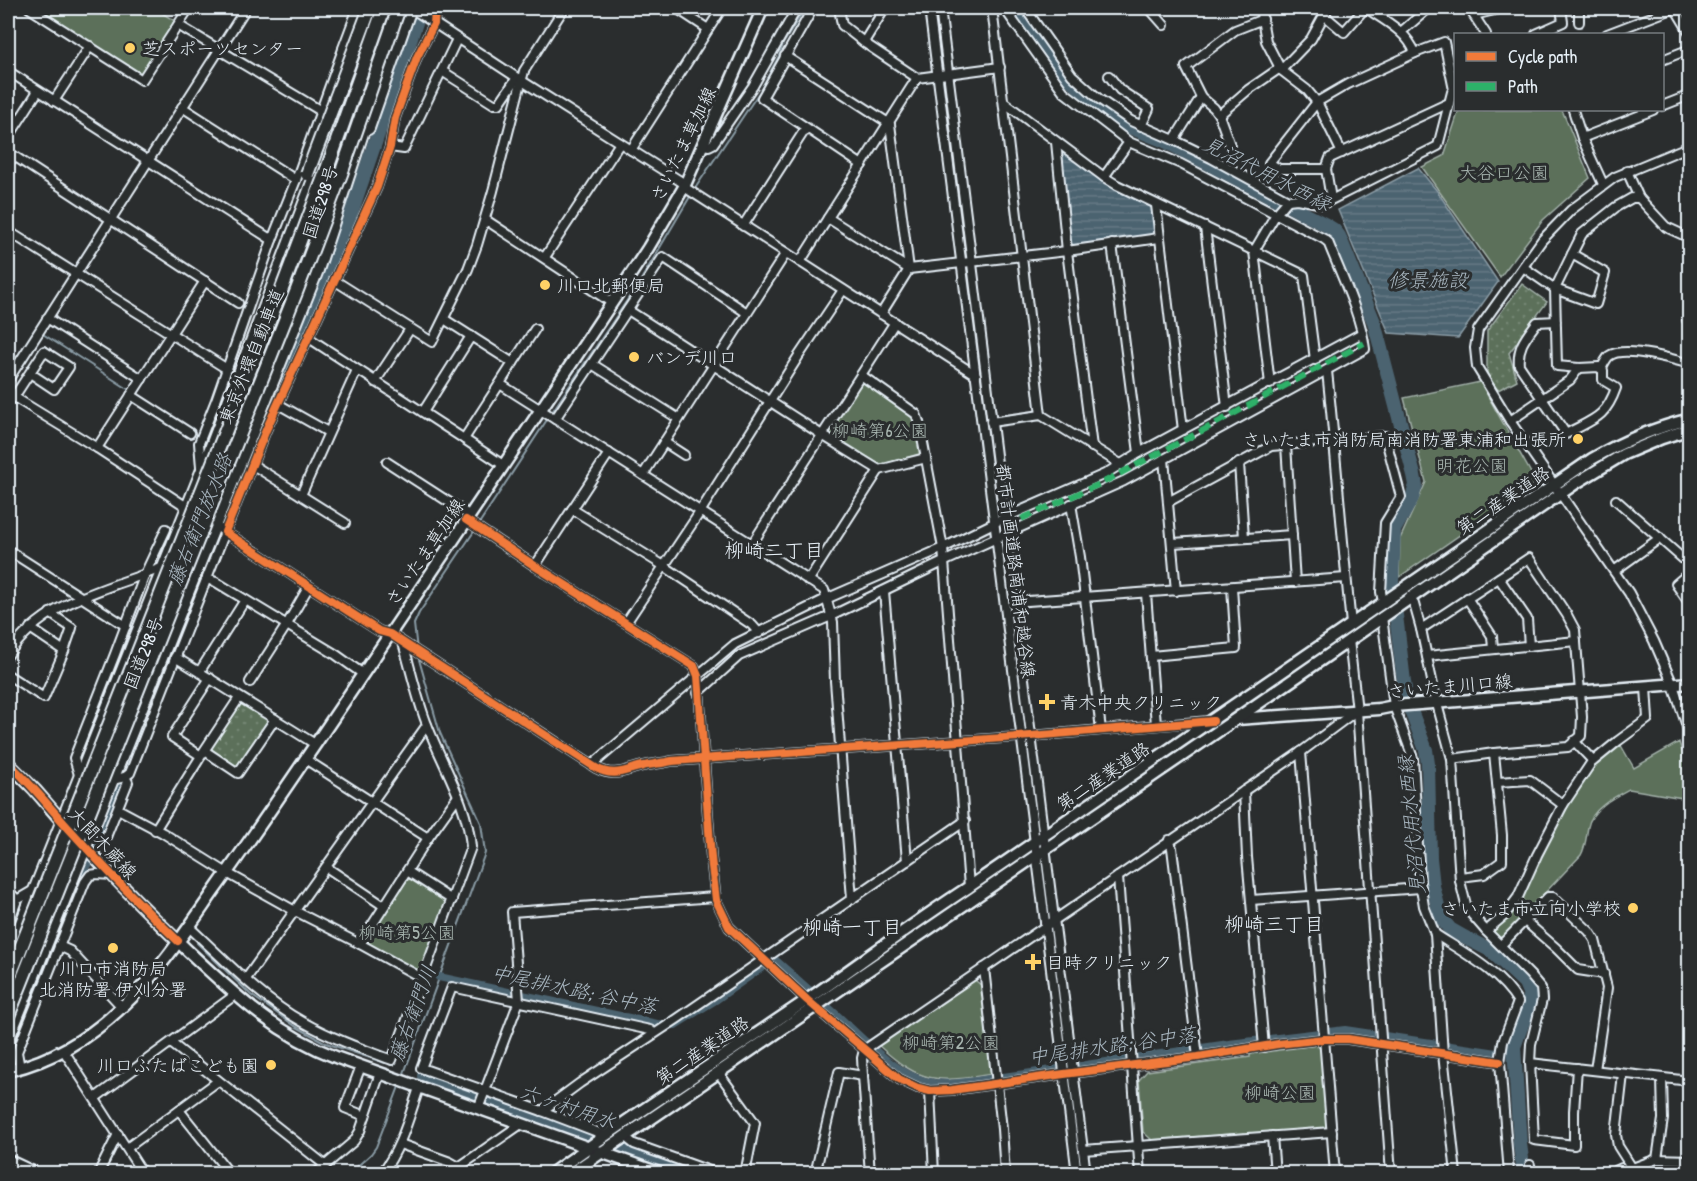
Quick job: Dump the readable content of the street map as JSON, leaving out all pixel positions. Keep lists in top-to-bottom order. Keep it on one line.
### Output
{"streets":{"highway":["国道298号","東京外環自動車道"],"main road":["さいたま草加線","第二産業道路","さいたま川口線","大間木蕨線"],"street":["都市計画道路南浦和越谷線"]},"crossings":[["さいたま草加線","大間木蕨線"],["国道298号","大間木蕨線"],["第二産業道路","都市計画道路南浦和越谷線"],["第二産業道路","さいたま川口線"],["第二産業道路","大間木蕨線"]],"districts":["柳崎二丁目","柳崎三丁目","柳崎一丁目"],"water":["見沼代用水西縁","修景施設","藤右衛門放水路","中尾排水路; 谷中落","藤右衛門川","六ヶ村用水"],"parks":["大谷口公園","柳崎第6公園","明花公園","柳崎第5公園","柳崎第2公園","柳崎公園"],"places":{"other":["芝スポーツセンター","川口北郵便局","バンデ川口","さいたま市消防局南消防署東浦和出張所","さいたま市立向小学校","川口市消防局 北消防署 伊刈分署","川口ふたばこども園"],"health":["青木中央クリニック","目時クリニック"]},"legend":["Cycle path","Path"]}
